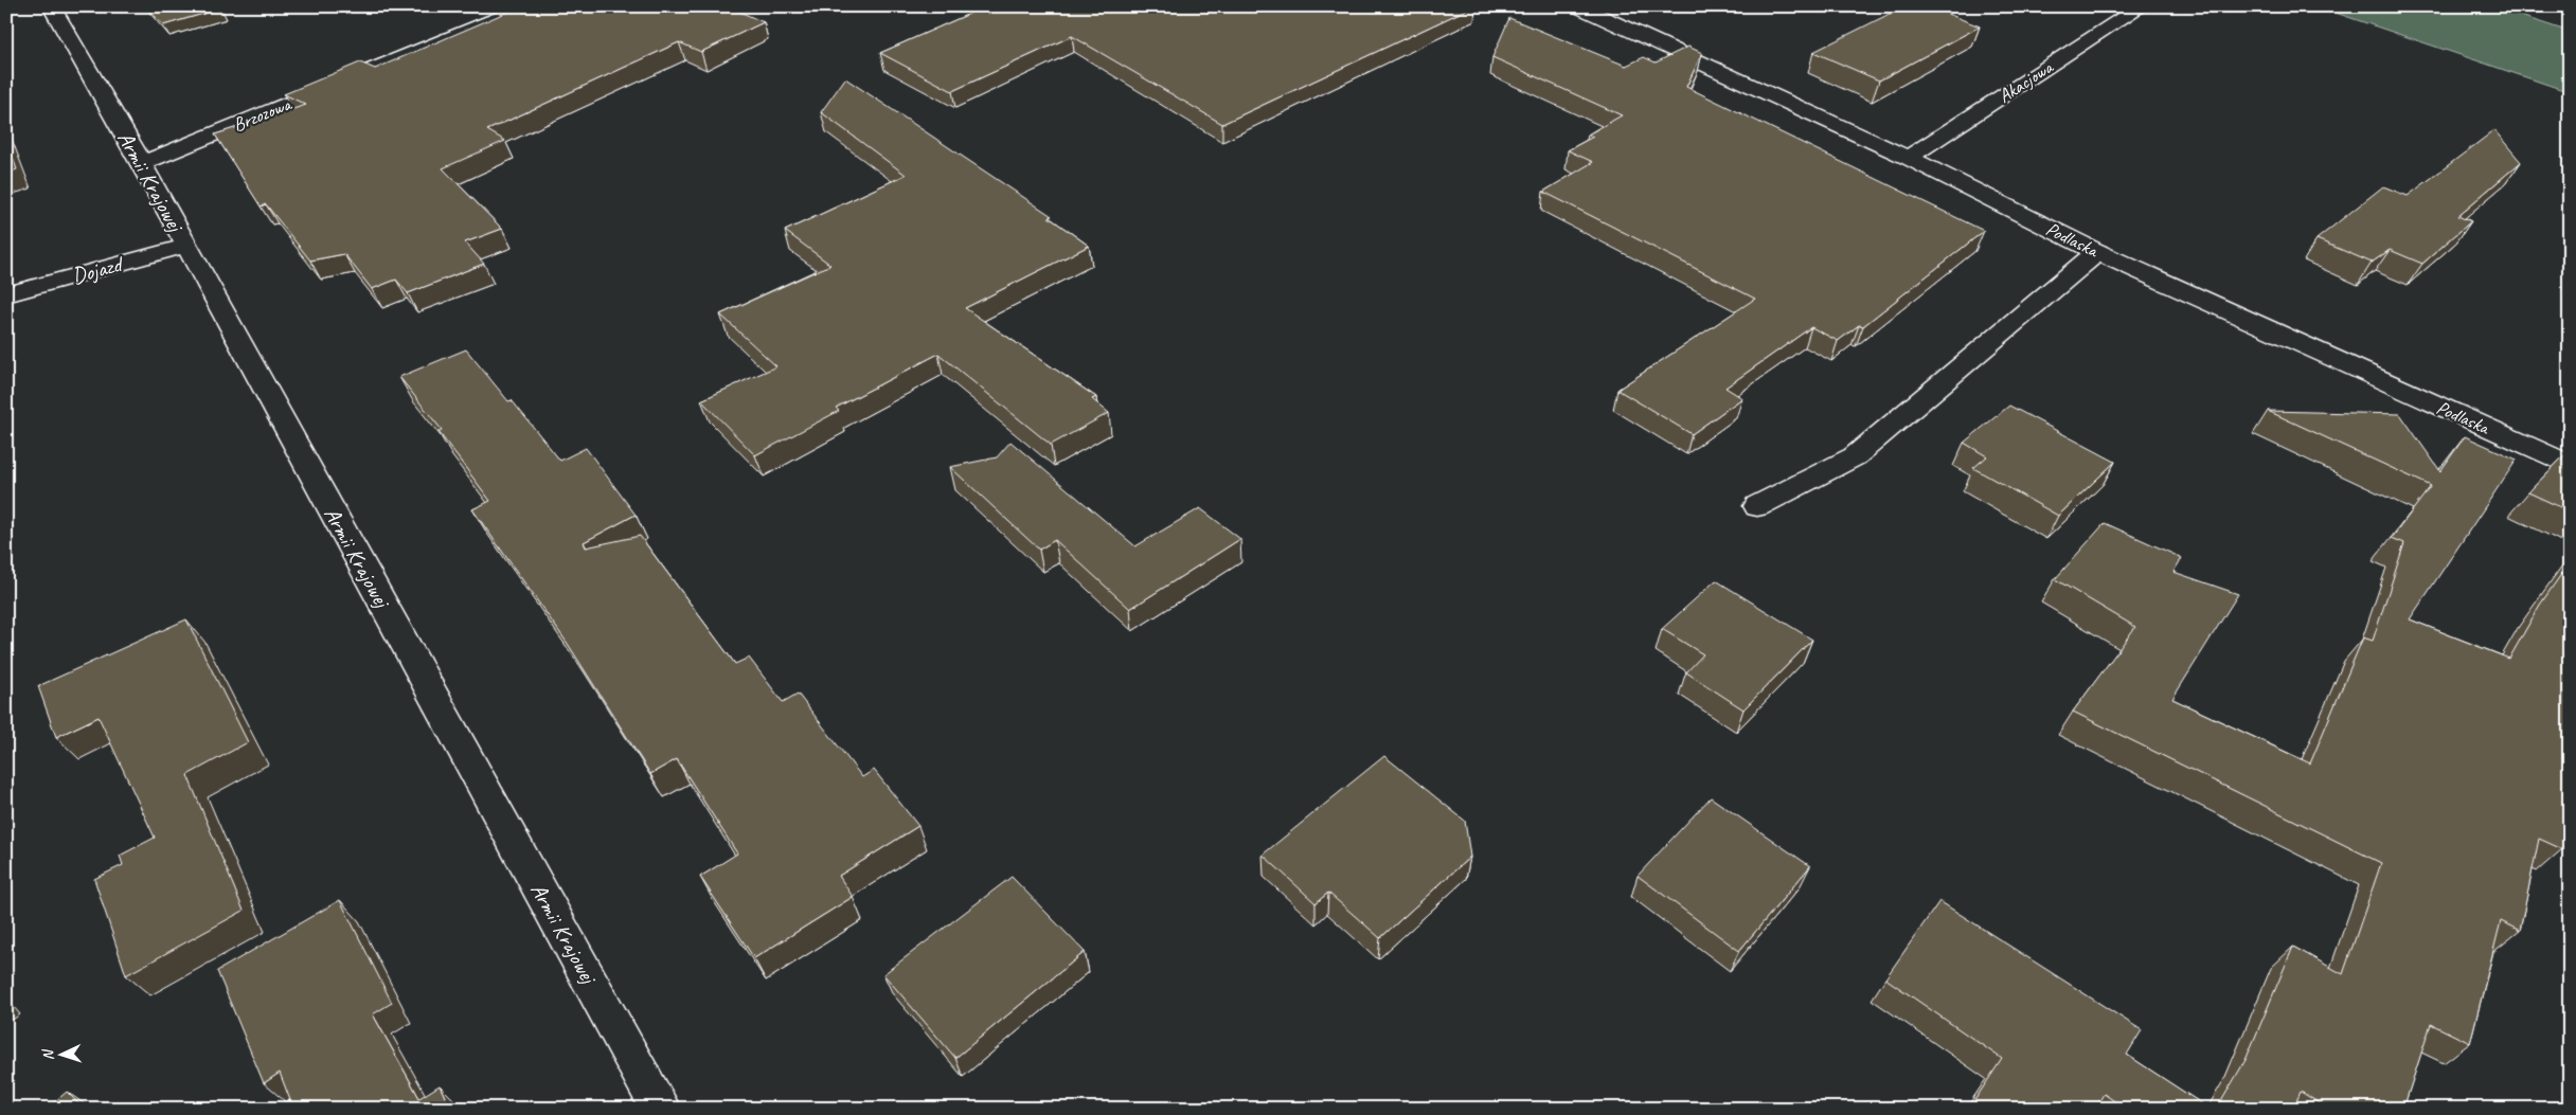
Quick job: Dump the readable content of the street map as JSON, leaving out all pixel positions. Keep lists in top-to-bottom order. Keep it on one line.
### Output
{"streets":{"street":["Akacjowa","Brzozowa","Armii Krajowej","Podlaska","Dojazd"]},"crossings":[["Akacjowa","Podlaska"],["Brzozowa","Armii Krajowej"],["Armii Krajowej","Dojazd"]],"north":"left"}
